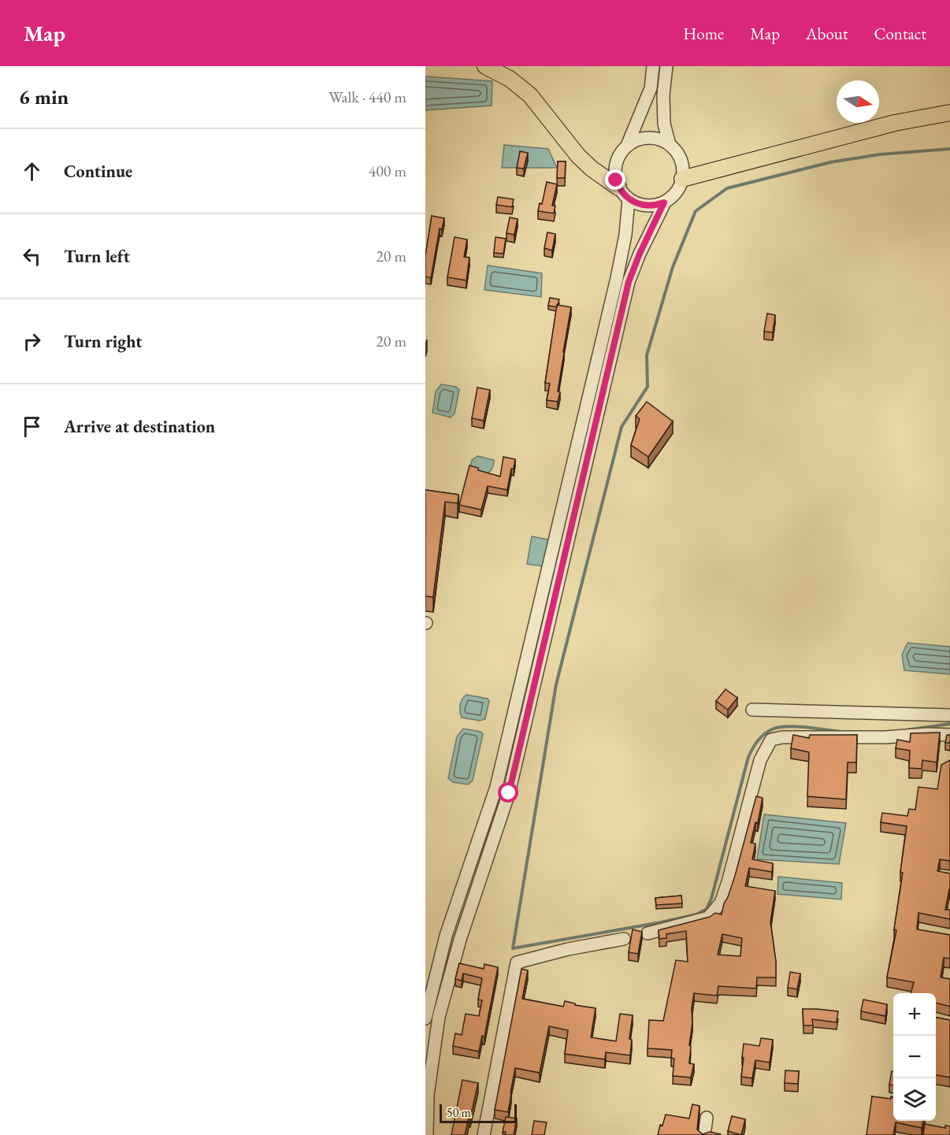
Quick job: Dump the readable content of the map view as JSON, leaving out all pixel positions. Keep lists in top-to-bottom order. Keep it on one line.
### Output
{"scale_bar":"50 m","north":"right","page":{"header":"Map","nav":["Home","Map","About","Contact"],"heading":["6 min","Walk · 440 m"],"list":[["Continue","400 m"],["Turn left","20 m"],["Turn right","20 m"],"Arrive at destination"],"map_buttons":["+","−"],"scale":"50 m"}}
